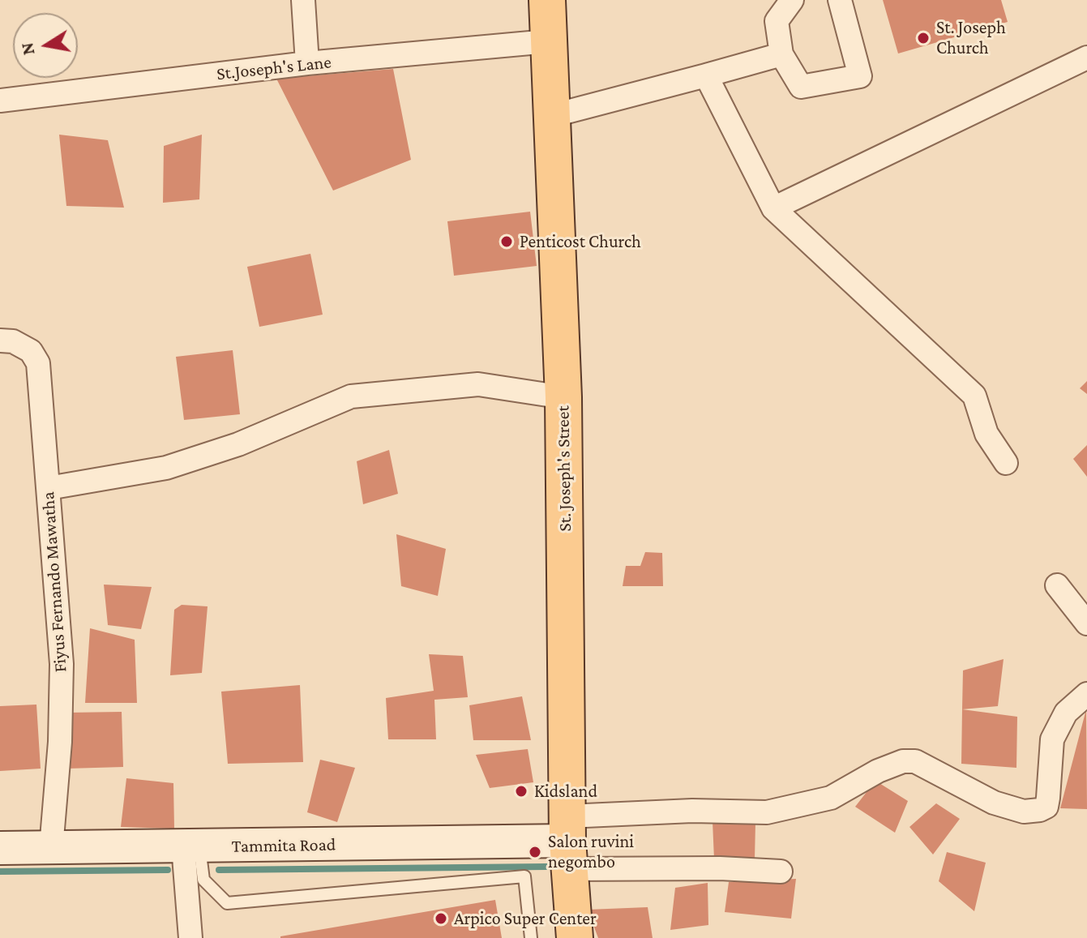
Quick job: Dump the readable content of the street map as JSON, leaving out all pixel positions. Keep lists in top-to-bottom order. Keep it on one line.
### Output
{"streets":{"main road":["St. Joseph's Street"],"street":["St.Joseph's Lane","Fiyus Fernando Mawatha","Tammita Road"]},"crossings":[["St.Joseph's Lane","St. Joseph's Street"],["St. Joseph's Street","Tammita Road"],["Fiyus Fernando Mawatha","Tammita Road"]],"places":["St. Joseph Church","Penticost Church","Kidsland","Salon ruvini negombo","Arpico Super Center"],"north":"left"}
